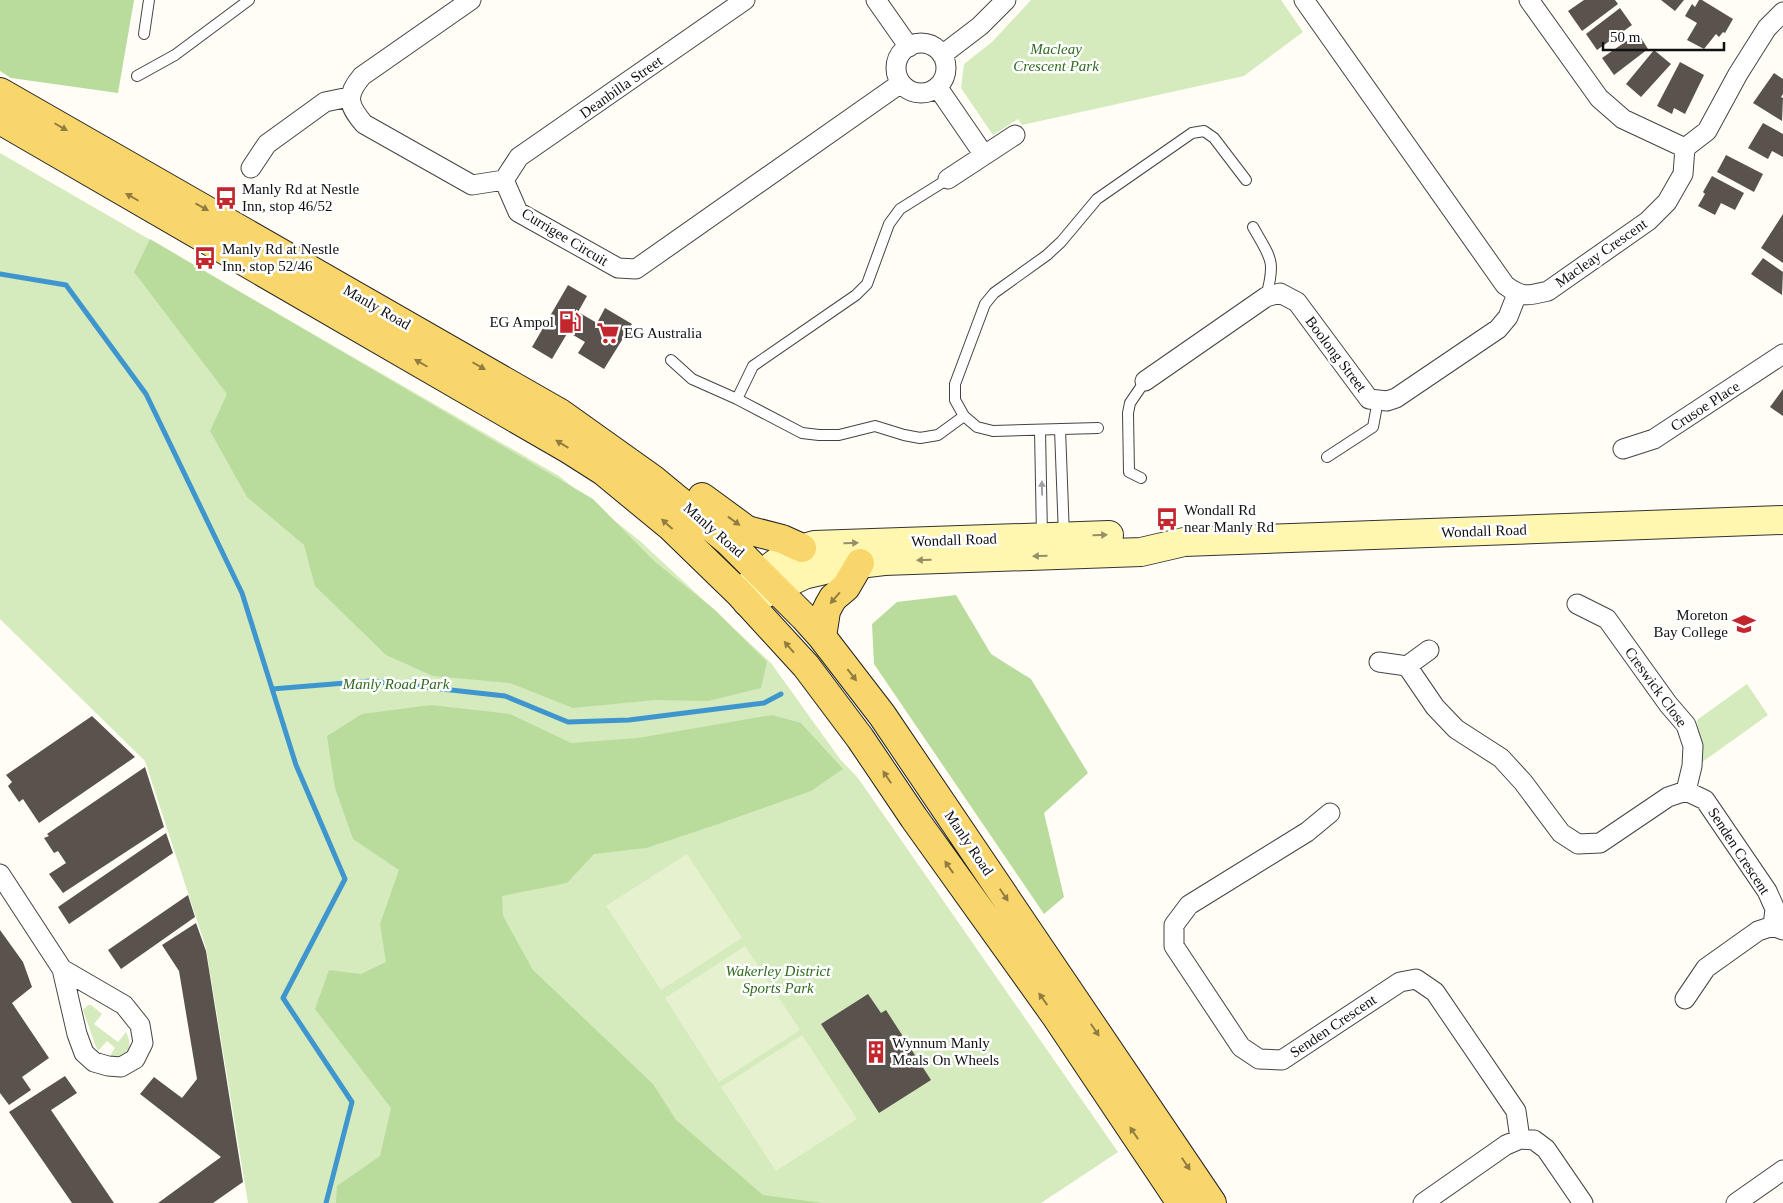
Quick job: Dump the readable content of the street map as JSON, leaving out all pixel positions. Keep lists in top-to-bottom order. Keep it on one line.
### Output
{"streets":{"main road":["Manly Road","Wondall Road"],"street":["Deanbilla Street","Currigee Circuit","Macleay Crescent","Boolong Street","Crusoe Place","Creswick Close","Senden Crescent"]},"crossings":[["Deanbilla Street","Currigee Circuit"],["Macleay Crescent","Boolong Street"],["Manly Road","Wondall Road"],["Creswick Close","Senden Crescent"]],"parks":["Macleay Crescent Park","Manly Road Park","Wakerley District Sports Park"],"places":{"bus stop":["Manly Rd at Nestle Inn, stop 46/52","Manly Rd at Nestle Inn, stop 52/46","Wondall Rd near Manly Rd"],"fuel station":["EG Ampol"],"supermarket":["EG Australia"],"school or university":["Moreton Bay College"],"building":["Wynnum Manly Meals On Wheels"]},"scale_bar":"50 m"}
